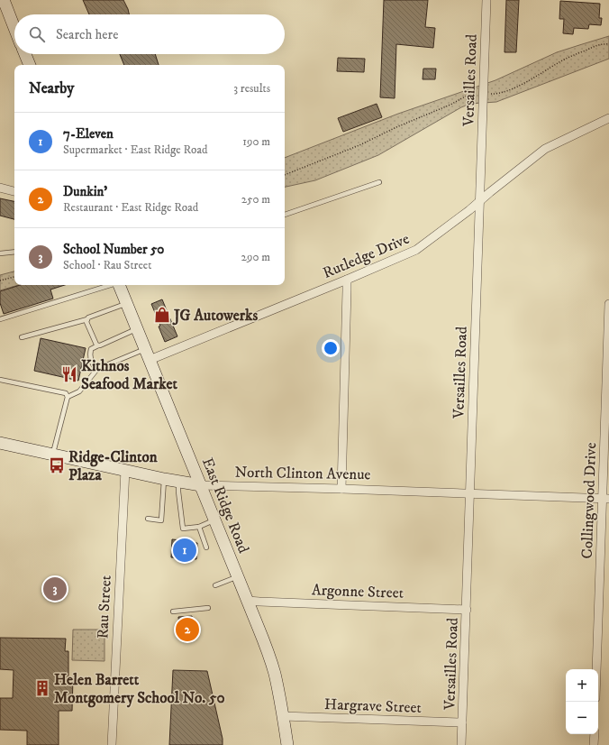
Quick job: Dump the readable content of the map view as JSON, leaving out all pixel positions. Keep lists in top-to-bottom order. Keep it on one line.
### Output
{"streets":{"main road":["North Clinton Avenue","East Ridge Road"],"street":["Versailles Road","Rutledge Drive","Collingwood Drive","Argonne Street","Rau Street","Hargrave Street"]},"crossings":[["Versailles Road","Rutledge Drive"],["Versailles Road","North Clinton Avenue"],["Versailles Road","Argonne Street"],["Versailles Road","Hargrave Street"],["Rutledge Drive","East Ridge Road"],["North Clinton Avenue","Collingwood Drive"],["North Clinton Avenue","East Ridge Road"],["North Clinton Avenue","Rau Street"],["East Ridge Road","Argonne Street"],["East Ridge Road","Hargrave Street"]],"places":{"shop":["JG Autowerks"],"restaurant":["Kithnos Seafood Market"],"bus stop":["Ridge-Clinton Plaza"],"building":["Helen Barrett Montgomery School No. 50"]},"page":{"search":"Search here","heading":["Nearby","3 results"],"list":[{"mark":"1","name":"7-Eleven","note":"Supermarket · East Ridge Road","value":"190 m"},{"mark":"2","name":"Dunkin'","note":"Restaurant · East Ridge Road","value":"250 m"},{"mark":"3","name":"School Number 50","note":"School · Rau Street","value":"290 m"}],"pins":["1","3","2"],"map_buttons":["+","−"]}}
